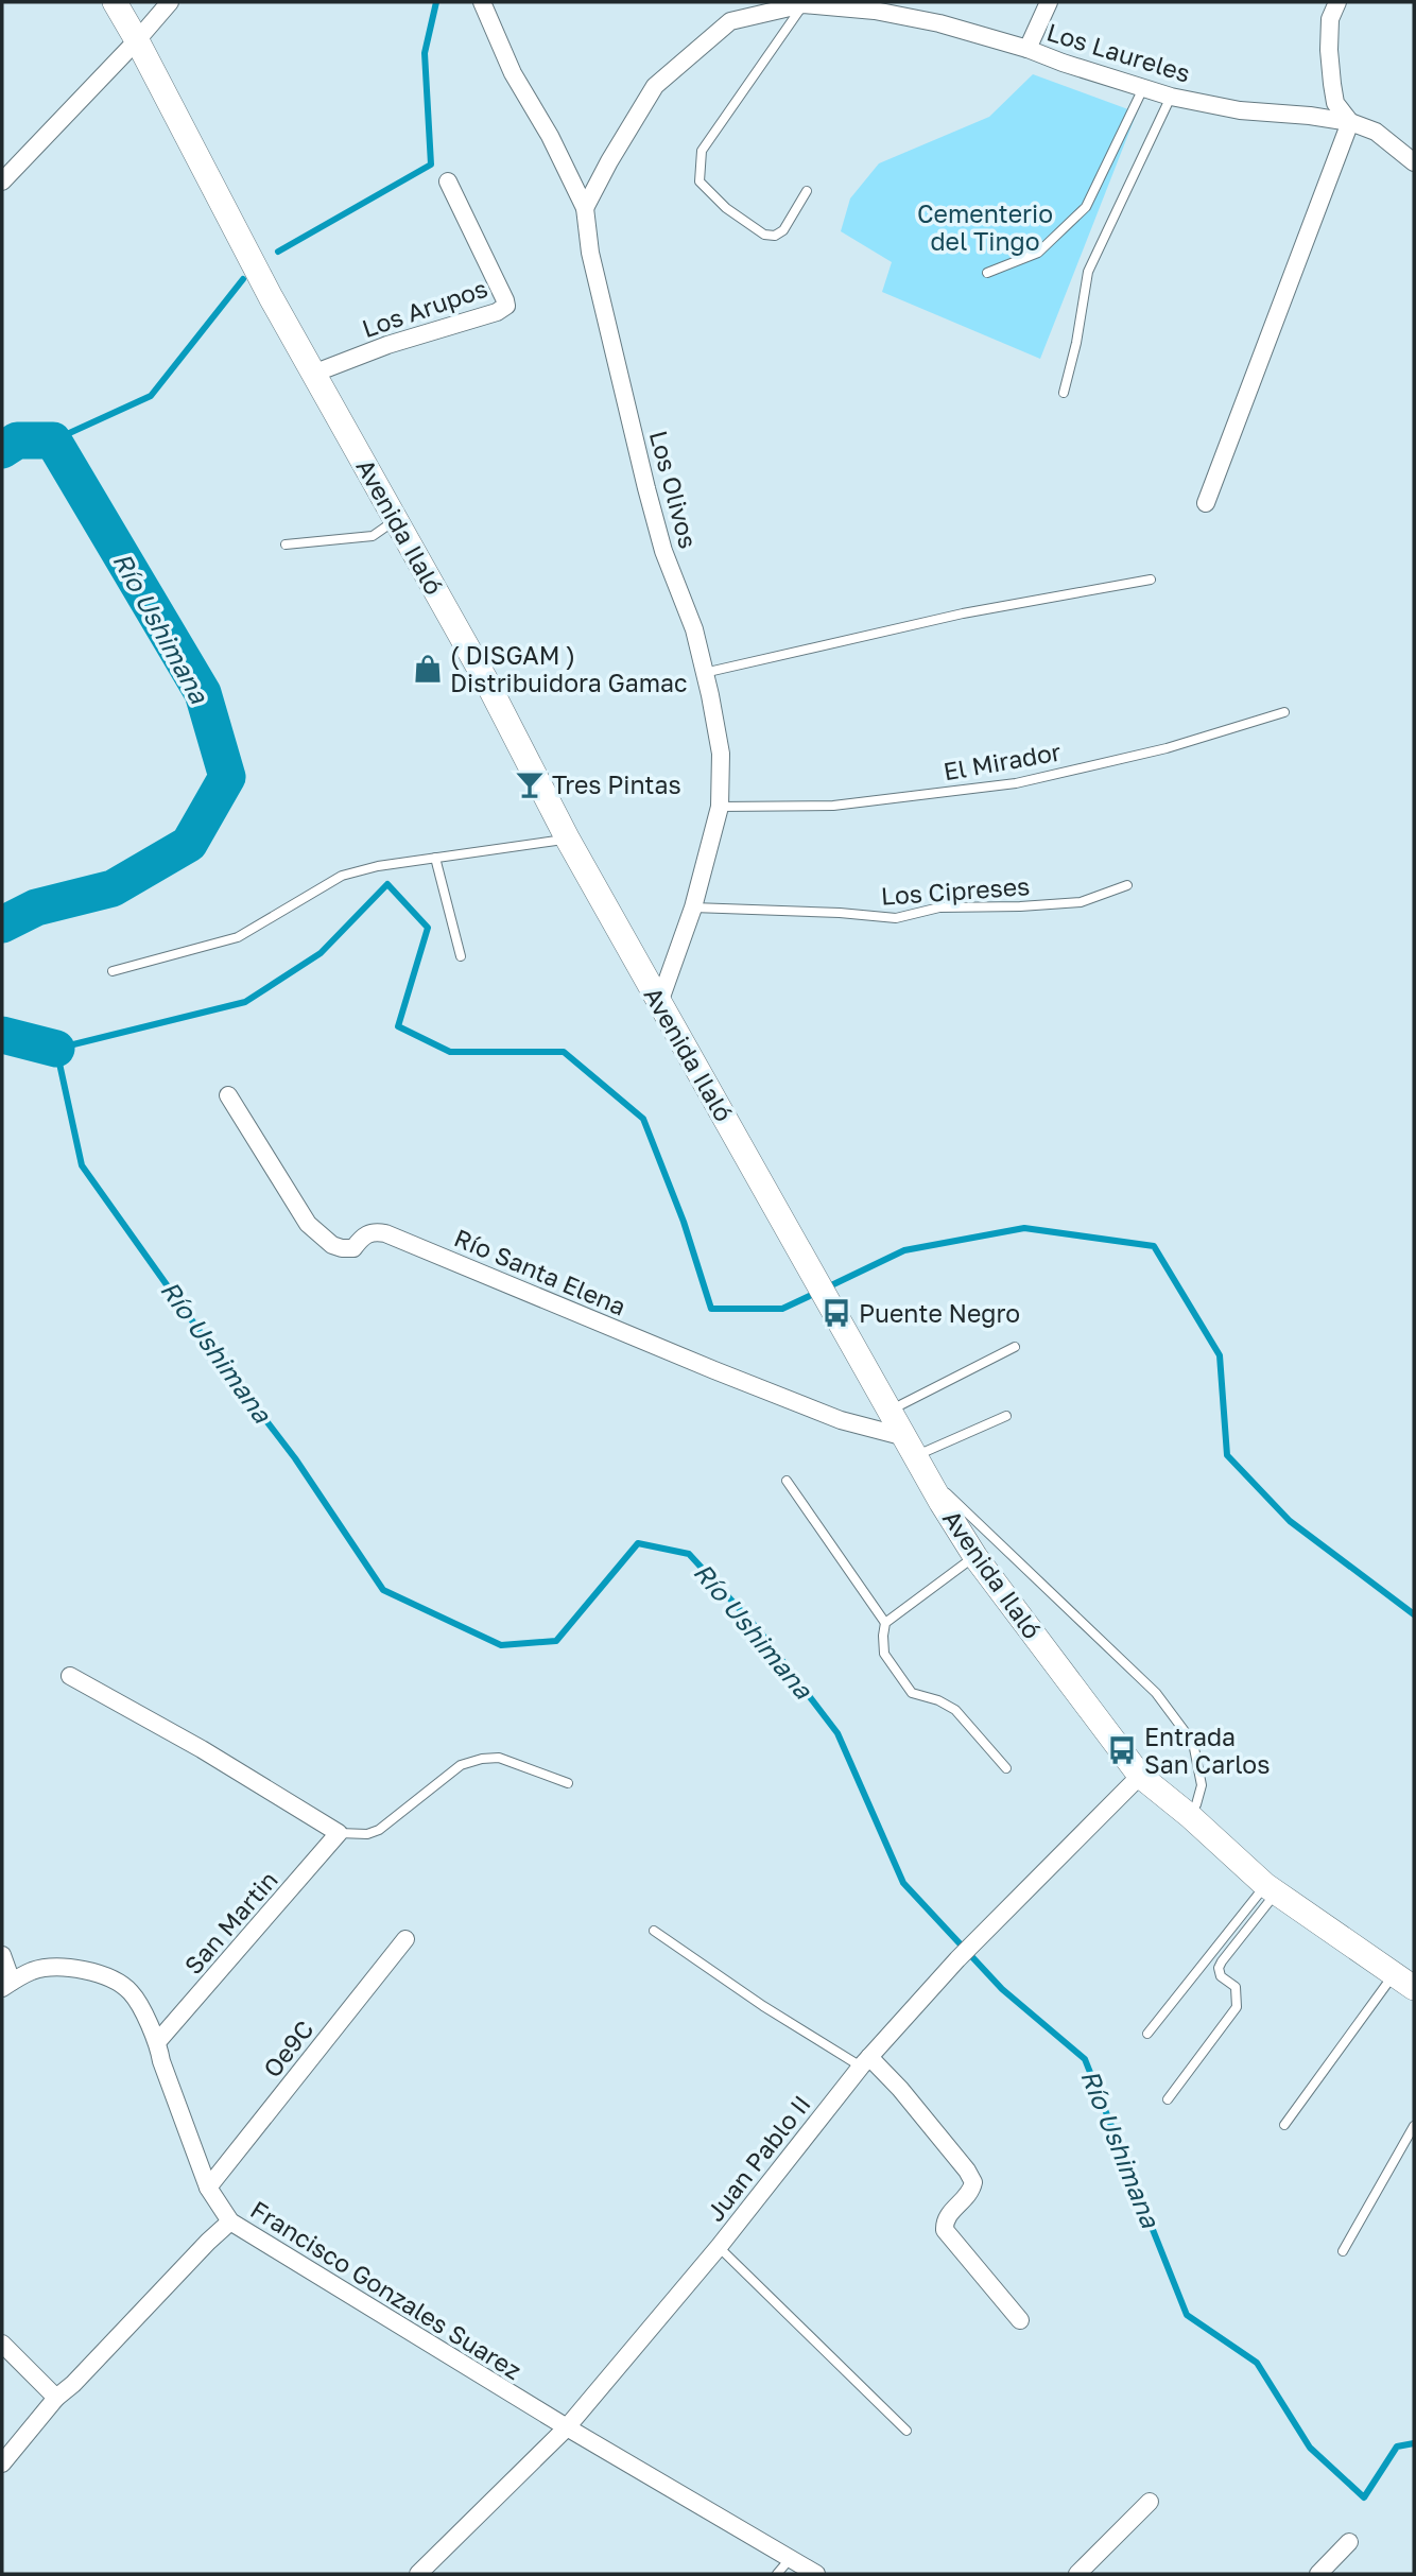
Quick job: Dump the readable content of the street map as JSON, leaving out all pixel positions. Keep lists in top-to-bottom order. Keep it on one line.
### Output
{"streets":{"main road":["Avenida Ilaló"],"street":["Los Laureles","Los Arupos","Los Olivos","Río Santa Elena","San Martin","Oe9C","Juan Pablo II","Francisco Gonzales Suarez"],"lane":["El Mirador","Los Cipreses"]},"crossings":[["Los Laureles","Los Olivos"],["Los Arupos","Avenida Ilaló"],["Los Olivos","Avenida Ilaló"],["Los Olivos","El Mirador"],["Los Olivos","Los Cipreses"],["Avenida Ilaló","Río Santa Elena"],["Avenida Ilaló","Juan Pablo II"],["San Martin","Francisco Gonzales Suarez"],["Oe9C","Francisco Gonzales Suarez"],["Juan Pablo II","Francisco Gonzales Suarez"]],"water":["Río Ushimana"],"parks":["Cementerio del Tingo"],"places":{"shop":["( DISGAM ) Distribuidora Gamac"],"bar":["Tres Pintas"],"bus stop":["Puente Negro","Entrada San Carlos"]}}
